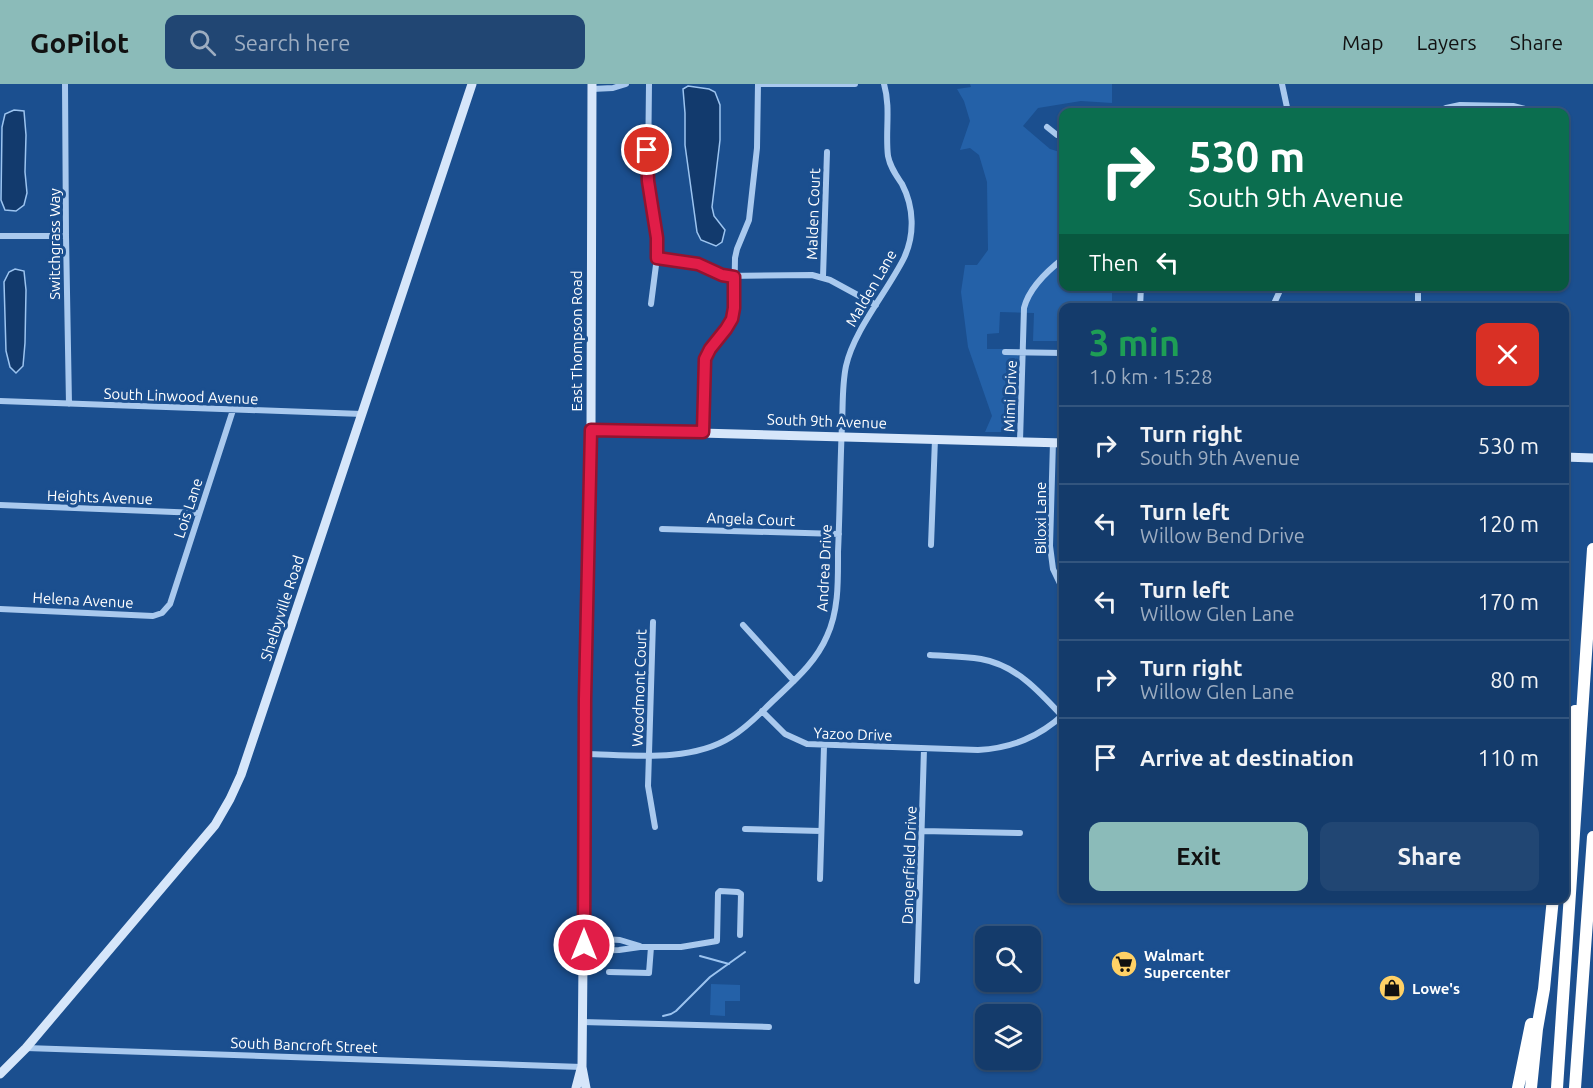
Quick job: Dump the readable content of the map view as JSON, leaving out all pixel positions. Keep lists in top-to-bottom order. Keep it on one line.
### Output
{"streets":{"main road":["East Thompson Road","South 9th Avenue","Shelbyville Road"],"street":["Malden Court","Switchgrass Way","Malden Lane","South Linwood Avenue","Mimi Drive","Heights Avenue","Lois Lane","Biloxi Lane","Angela Court","Andrea Drive","Helena Avenue","Woodmont Court","Yazoo Drive","Dangerfield Drive","South Bancroft Street"]},"crossings":[["Switchgrass Way","South Linwood Avenue"],["Malden Lane","South 9th Avenue"],["Malden Lane","Andrea Drive"],["East Thompson Road","South 9th Avenue"],["East Thompson Road","South Bancroft Street"],["South Linwood Avenue","Lois Lane"],["South Linwood Avenue","Shelbyville Road"],["Mimi Drive","South 9th Avenue"],["South 9th Avenue","Biloxi Lane"],["South 9th Avenue","Andrea Drive"],["Heights Avenue","Lois Lane"],["Lois Lane","Helena Avenue"],["Angela Court","Andrea Drive"],["Andrea Drive","Yazoo Drive"],["Shelbyville Road","South Bancroft Street"],["Yazoo Drive","Dangerfield Drive"]],"places":{"supermarket":["Walmart Supercenter"],"shop":["Lowe's"]},"page":{"header":"GoPilot","search":"Search here","nav":["Map","Layers","Share"],"turn":["530 m","South 9th Avenue"],"then":"Then","heading":["3 min","1.0 km · 15:28"],"list":[{"name":"Turn right","note":"South 9th Avenue","value":"530 m"},{"name":"Turn left","note":"Willow Bend Drive","value":"120 m"},{"name":"Turn left","note":"Willow Glen Lane","value":"170 m"},{"name":"Turn right","note":"Willow Glen Lane","value":"80 m"},{"name":"Arrive at destination","value":"110 m"}],"buttons":["Exit","Share"]}}
